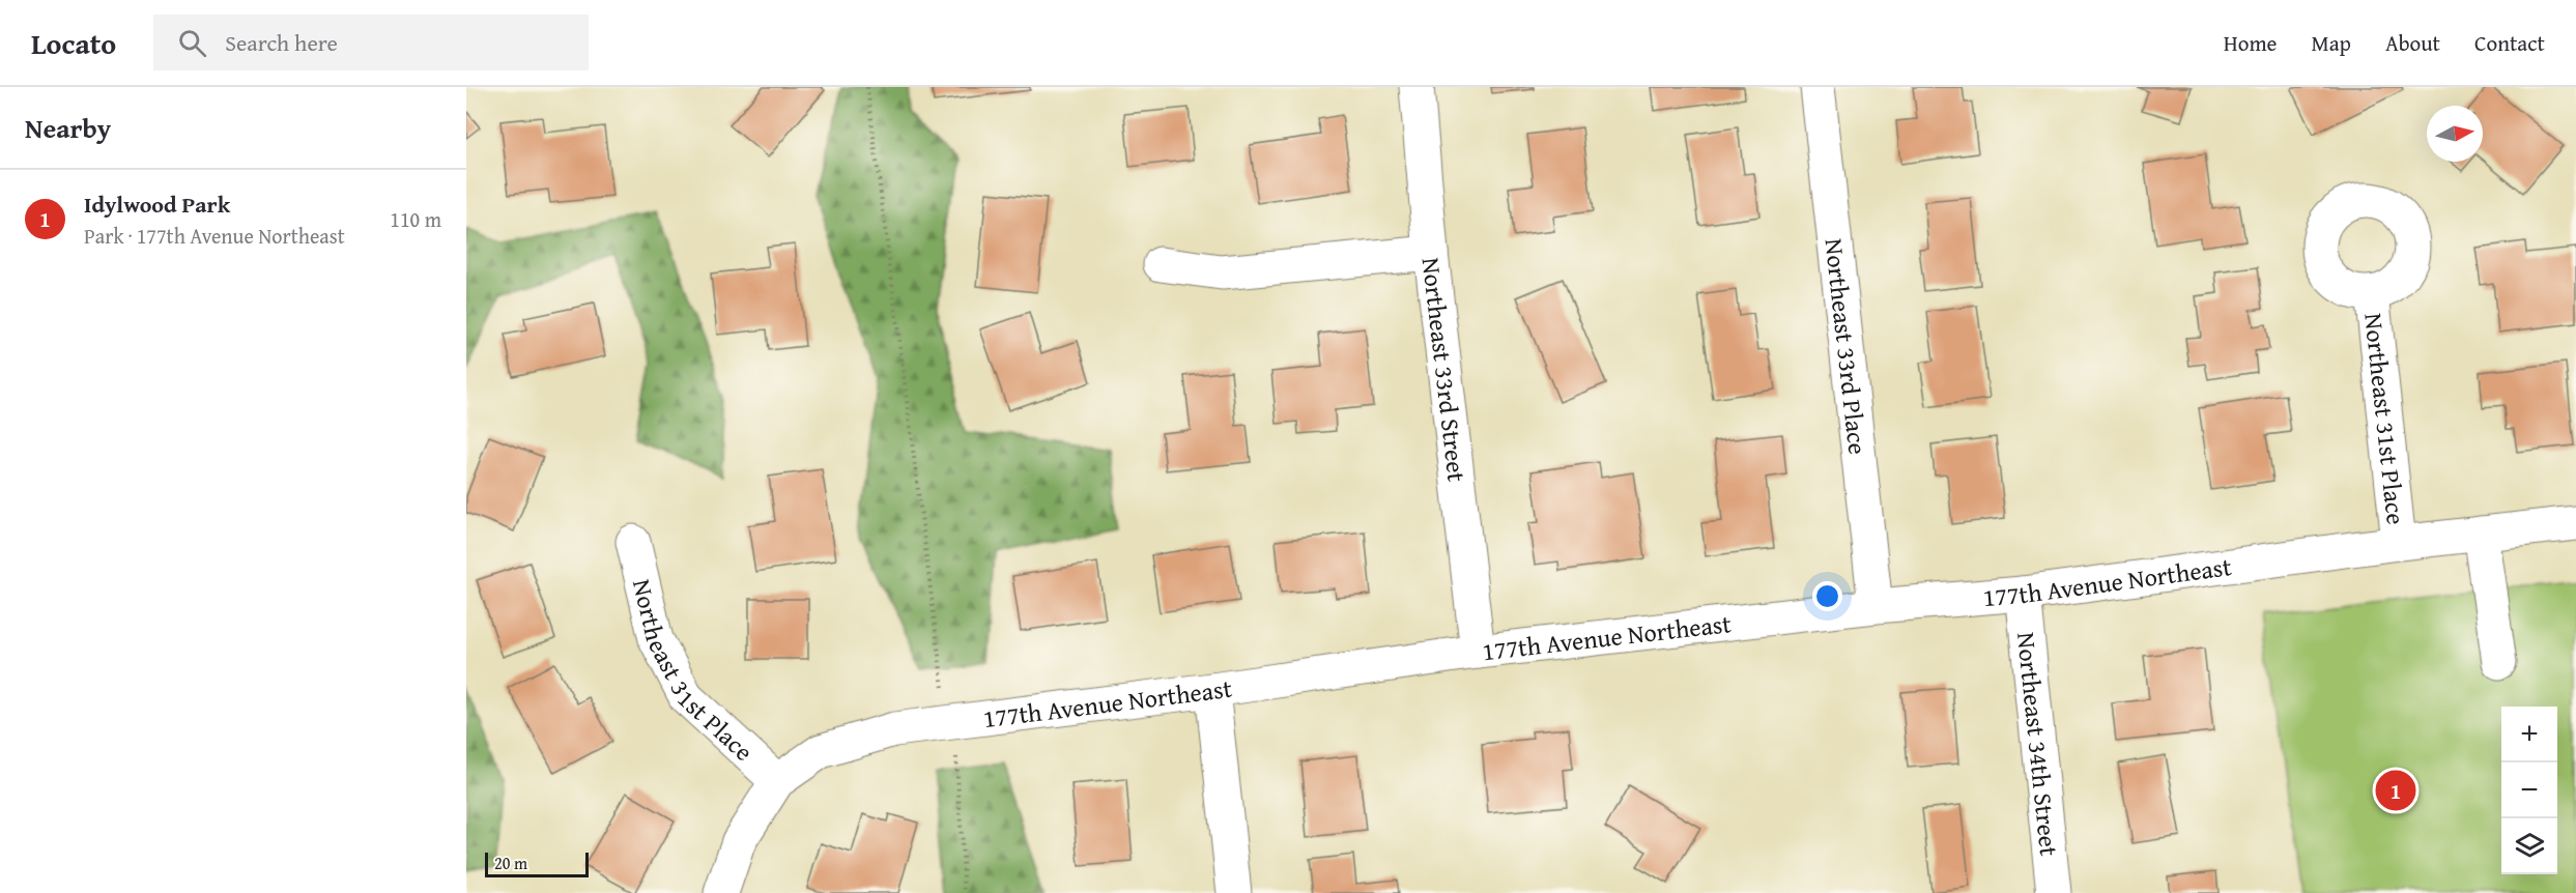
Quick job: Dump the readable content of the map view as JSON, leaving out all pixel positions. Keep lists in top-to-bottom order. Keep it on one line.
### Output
{"streets":{"street":["Northeast 33rd Place","Northeast 33rd Street","Northeast 31st Place","177th Avenue Northeast","Northeast 34th Street"]},"crossings":[["Northeast 33rd Place","177th Avenue Northeast"],["Northeast 33rd Street","177th Avenue Northeast"],["Northeast 31st Place","177th Avenue Northeast"],["177th Avenue Northeast","Northeast 34th Street"]],"scale_bar":"20 m","north":"right","page":{"header":"Locato","search":"Search here","nav":["Home","Map","About","Contact"],"heading":"Nearby","list":[{"mark":"1","name":"Idylwood Park","note":"Park · 177th Avenue Northeast","value":"110 m"}],"map_buttons":["+","−"],"pins":"1","scale":"20 m"}}
